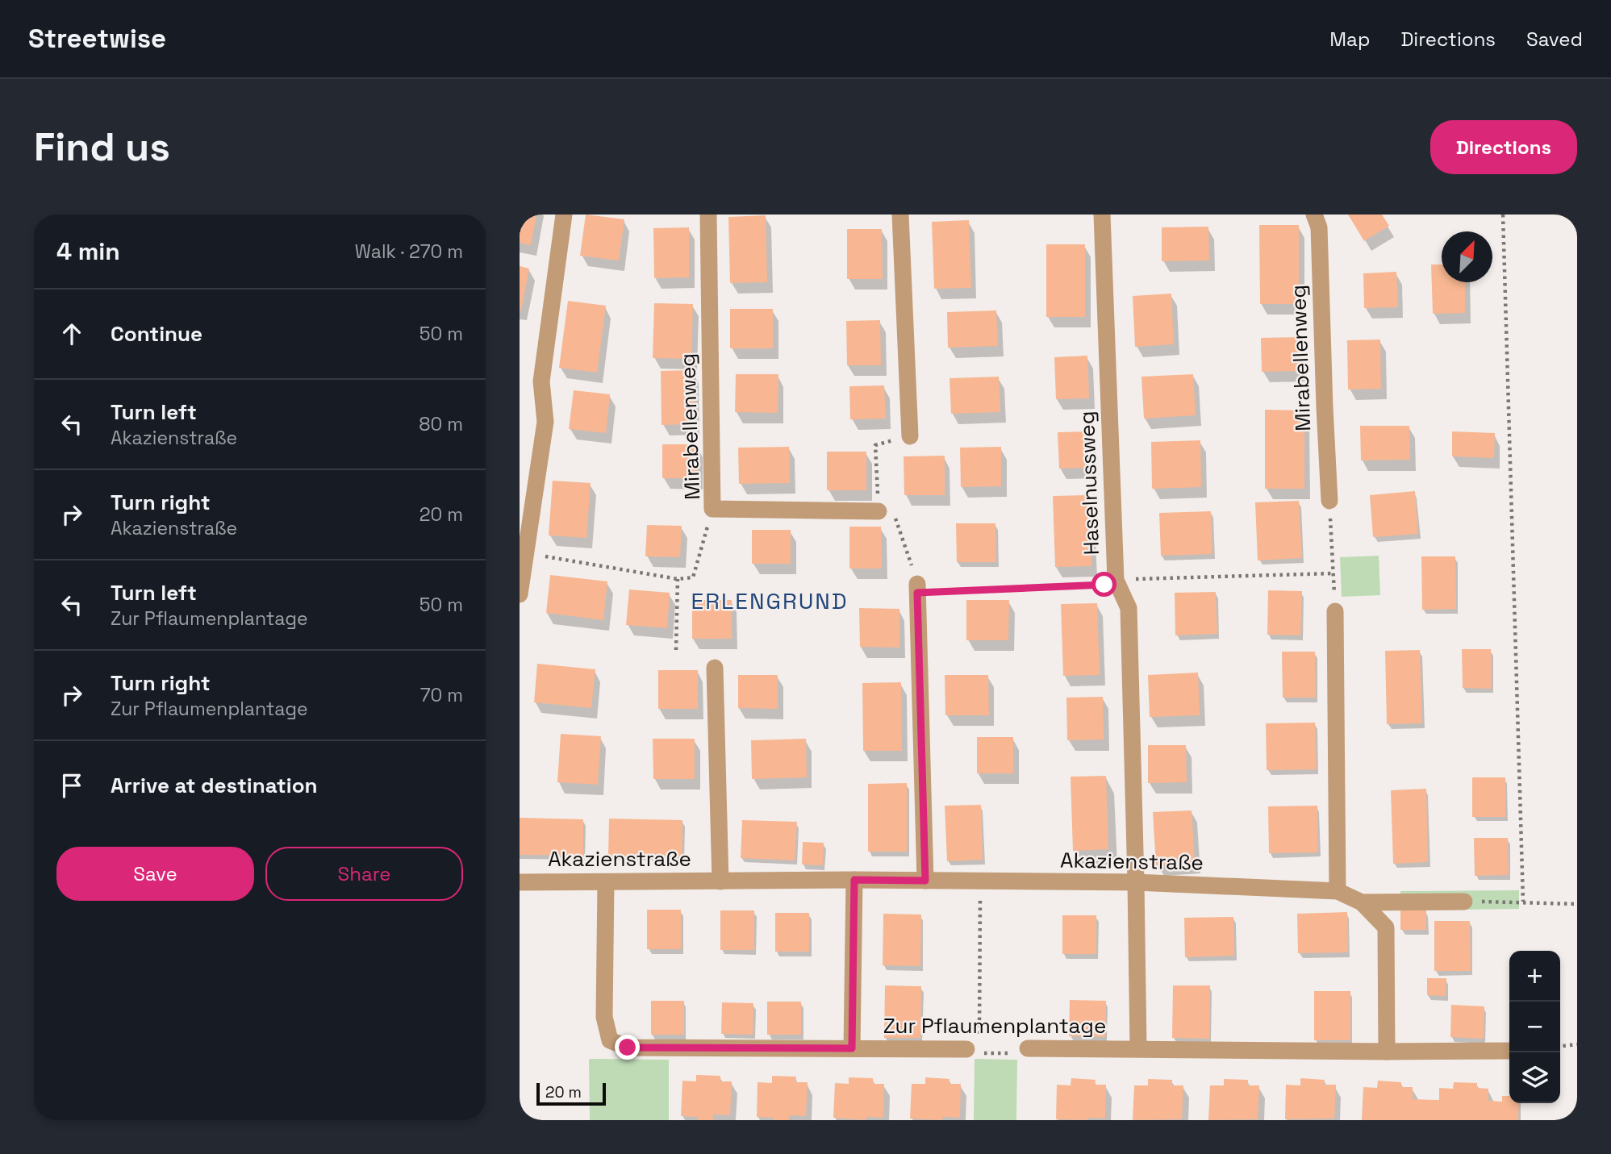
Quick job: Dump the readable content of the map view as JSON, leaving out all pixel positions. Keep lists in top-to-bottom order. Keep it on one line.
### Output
{"streets":{"street":["Mirabellenweg","Haselnussweg","Akazienstraße","Zur Pflaumenplantage"]},"crossings":[["Haselnussweg","Akazienstraße"],["Haselnussweg","Zur Pflaumenplantage"],["Akazienstraße","Zur Pflaumenplantage"]],"districts":["ERLENGRUND"],"scale_bar":"20 m","north":"top right","page":{"header":"Streetwise","nav":["Map","Directions","Saved"],"buttons":["Directions",["Save","Share"]],"title":"Find us","heading":["4 min","Walk · 270 m"],"list":[["Continue","50 m"],["Turn left","Akazienstraße","80 m"],["Turn right","Akazienstraße","20 m"],["Turn left","Zur Pflaumenplantage","50 m"],["Turn right","Zur Pflaumenplantage","70 m"],"Arrive at destination"],"map_buttons":["+","−"],"scale":"20 m"}}
